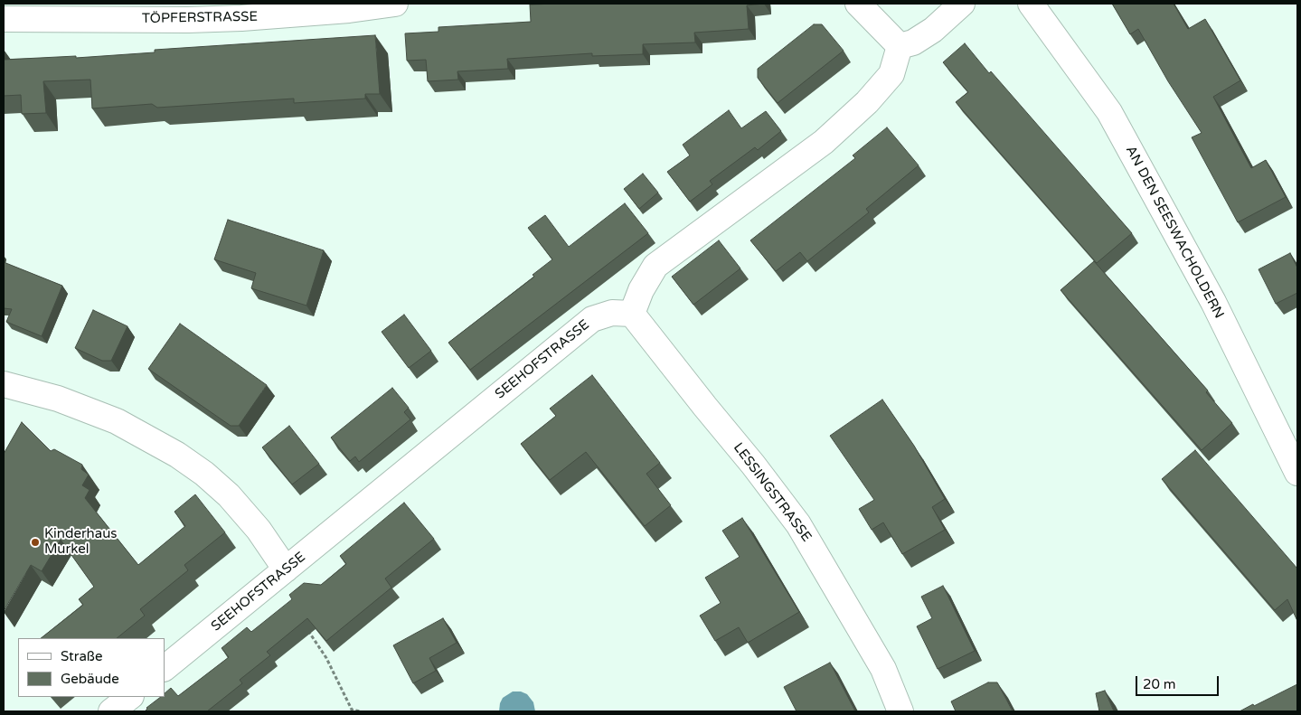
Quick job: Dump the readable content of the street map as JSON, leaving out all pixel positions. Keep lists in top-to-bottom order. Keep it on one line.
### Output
{"streets":{"street":["TÖPFERSTRASSE","AN DEN SEESWACHOLDERN","SEEHOFSTRASSE","LESSINGSTRASSE"]},"crossings":[["SEEHOFSTRASSE","LESSINGSTRASSE"]],"places":["Kinderhaus Murkel"],"legend":["Straße","Gebäude"],"scale_bar":"20 m"}
